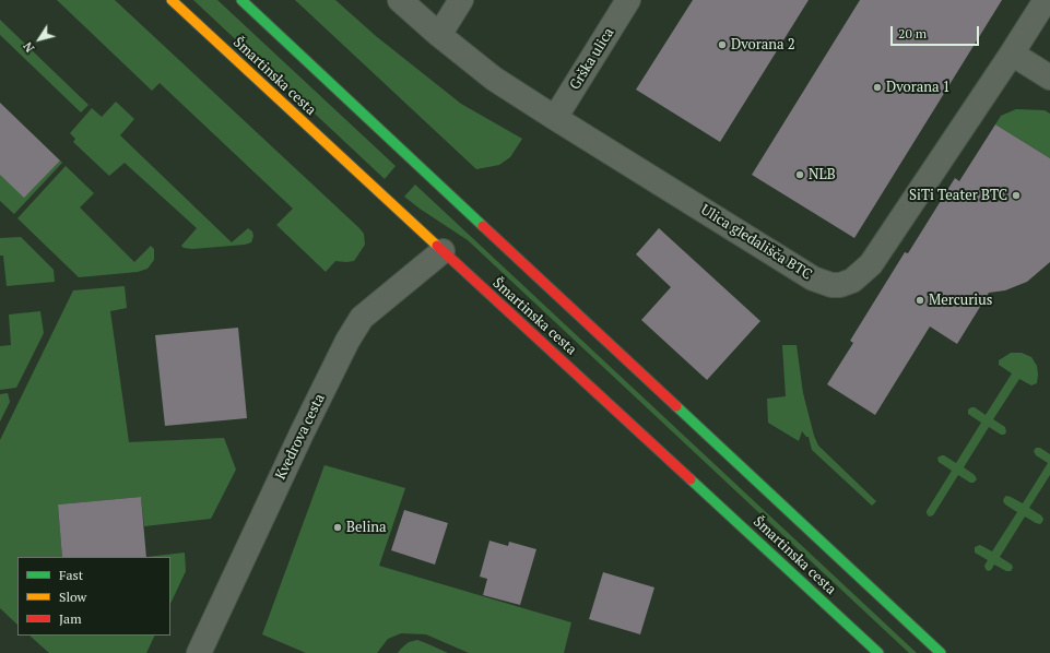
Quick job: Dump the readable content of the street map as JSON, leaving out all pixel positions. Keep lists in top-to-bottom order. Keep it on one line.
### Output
{"streets":{"main road":["Šmartinska cesta"],"street":["Grška ulica","Ulica gledališča BTC","Kvedrova cesta"]},"crossings":[["Grška ulica","Ulica gledališča BTC"],["Šmartinska cesta","Kvedrova cesta"]],"places":["Dvorana 2","Dvorana 1","NLB","SiTi Teater BTC","Mercurius","Belina"],"legend":["Fast","Slow","Jam"],"scale_bar":"20 m","north":"bottom left"}
